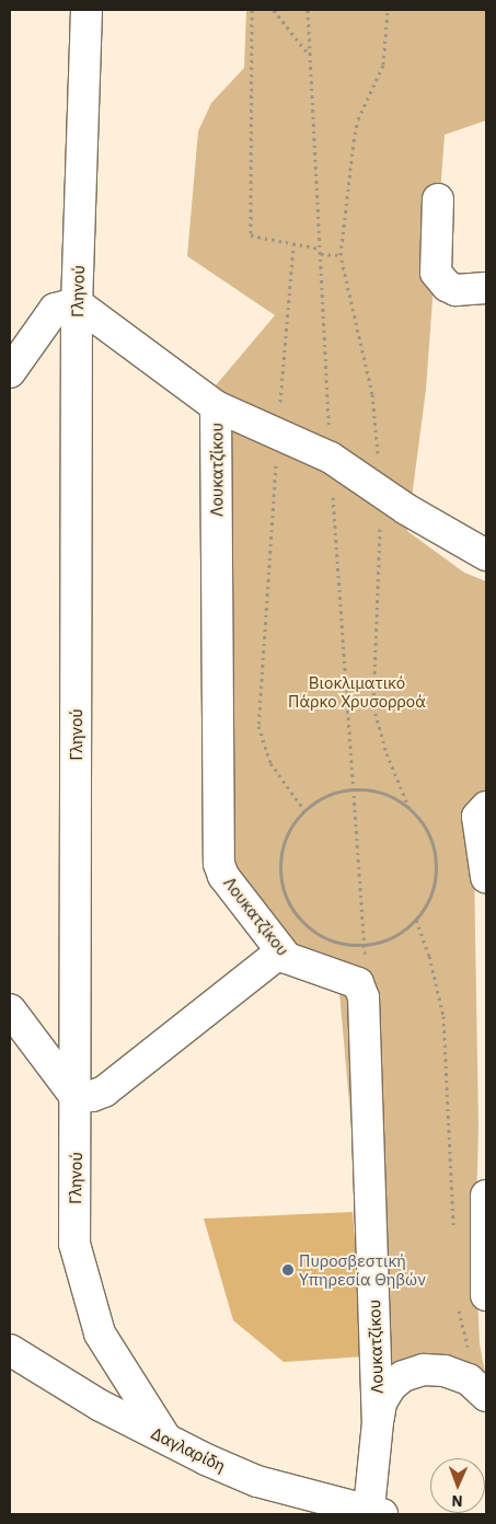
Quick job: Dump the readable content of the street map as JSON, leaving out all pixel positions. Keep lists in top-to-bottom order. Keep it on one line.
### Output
{"streets":{"street":["Γληνού","Λουκατζίκου","Δαγλαρίδη"]},"crossings":[["Γληνού","Δαγλαρίδη"],["Λουκατζίκου","Δαγλαρίδη"]],"parks":["Βιοκλιματικό Πάρκο Χρυσορροά"],"places":["Πυροσβεστική Υπηρεσία Θηβών"],"north":"bottom"}
